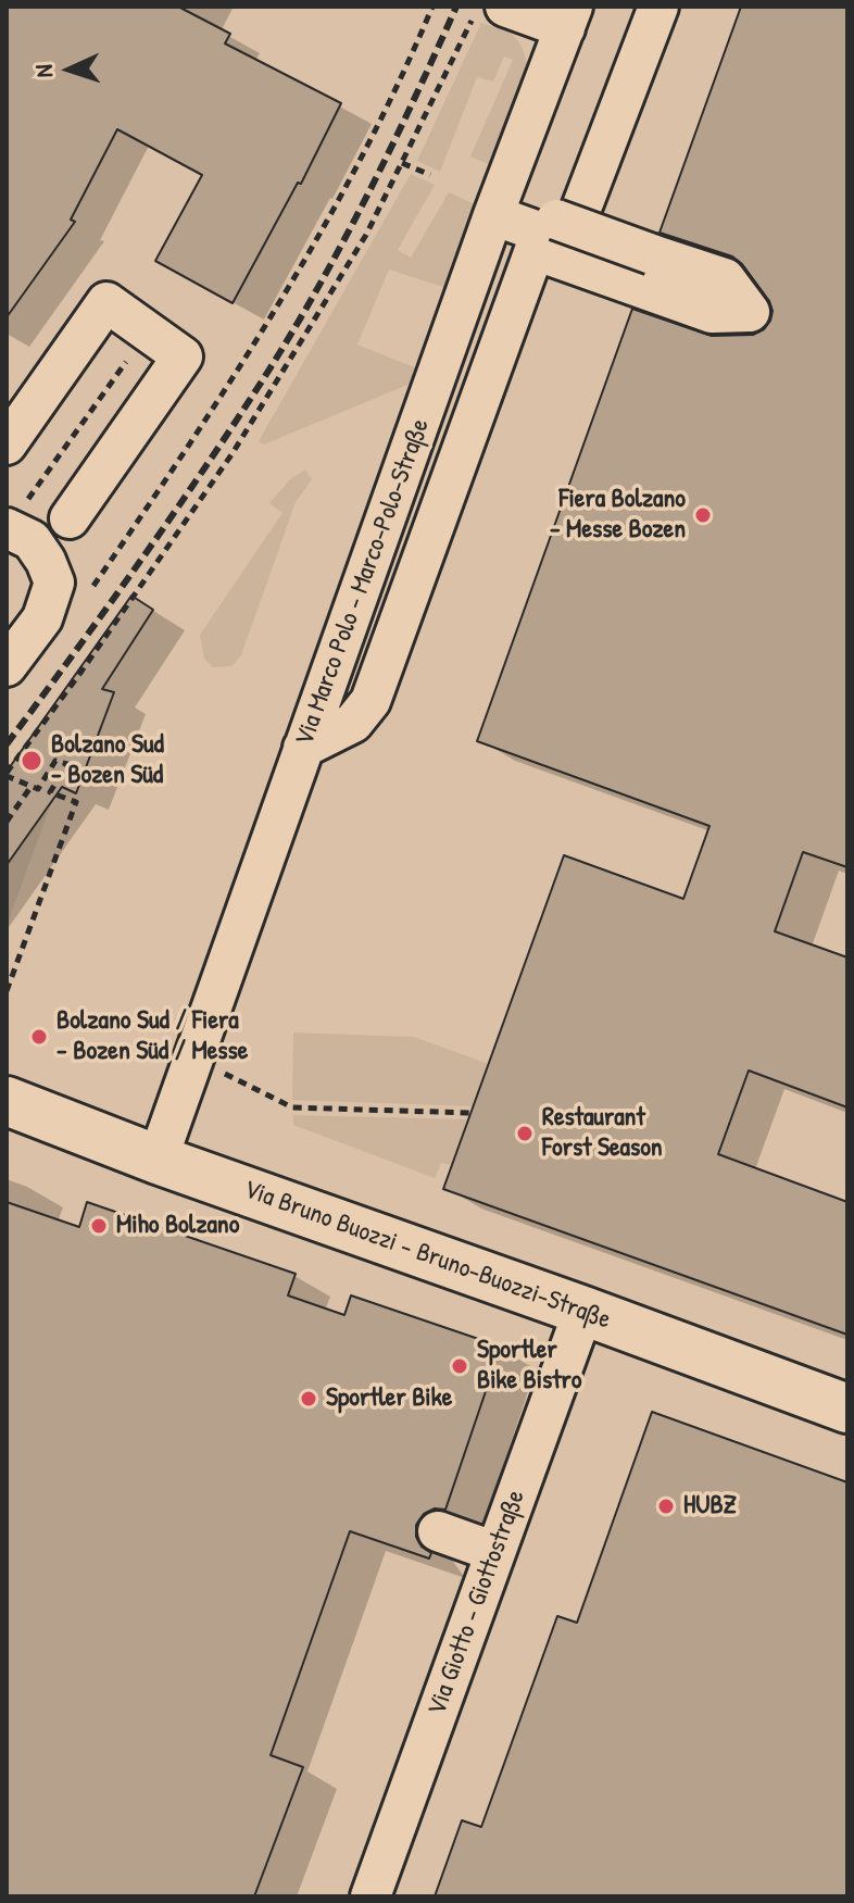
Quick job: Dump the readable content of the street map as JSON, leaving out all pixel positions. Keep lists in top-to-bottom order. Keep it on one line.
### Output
{"streets":{"main road":["Via Bruno Buozzi - Bruno-Buozzi-Straße"],"street":["Via Marco Polo - Marco-Polo-Straße","Via Giotto - Giottostraße"]},"crossings":[["Via Marco Polo - Marco-Polo-Straße","Via Bruno Buozzi - Bruno-Buozzi-Straße"],["Via Bruno Buozzi - Bruno-Buozzi-Straße","Via Giotto - Giottostraße"]],"places":["Fiera Bolzano - Messe Bozen","Bolzano Sud - Bozen Süd","Bolzano Sud / Fiera - Bozen Süd / Messe","Restaurant Forst Season","Miho Bolzano","Sportler Bike Bistro","Sportler Bike","HUBZ"],"north":"left"}
